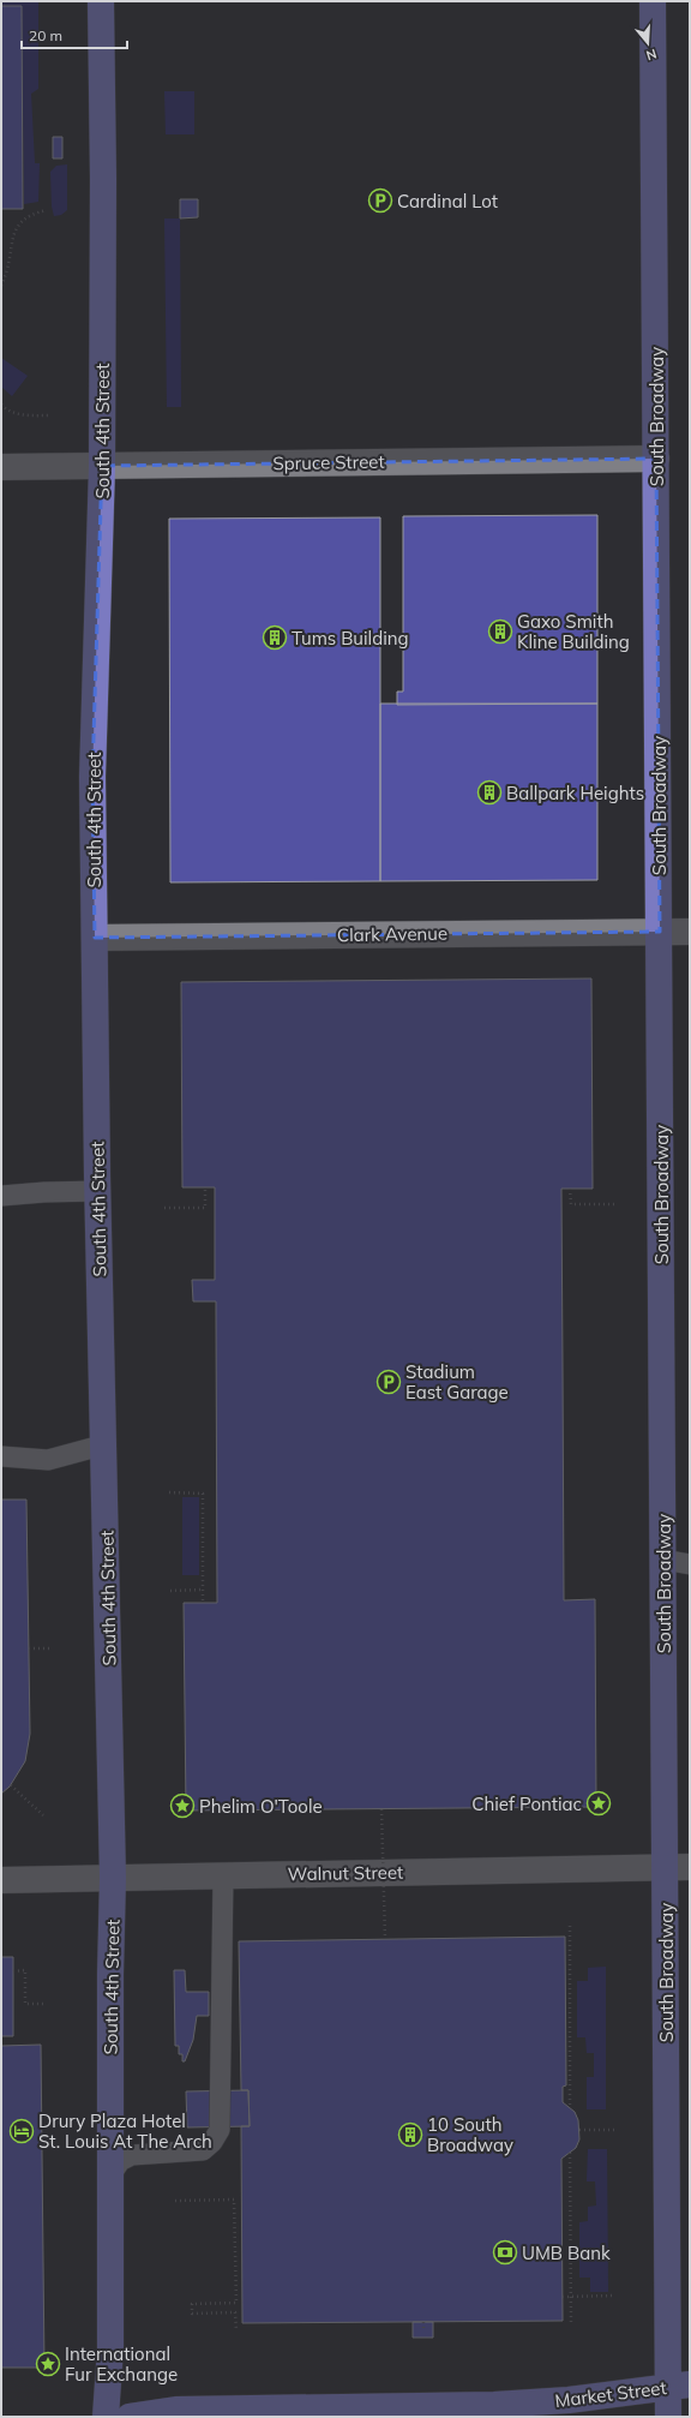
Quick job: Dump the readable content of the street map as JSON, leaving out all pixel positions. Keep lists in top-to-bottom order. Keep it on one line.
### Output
{"streets":{"main road":["South Broadway","South 4th Street","Market Street"],"street":["Spruce Street","Clark Avenue","Walnut Street"]},"crossings":[["South Broadway","Spruce Street"],["South Broadway","Clark Avenue"],["South Broadway","Walnut Street"],["South Broadway","Market Street"],["South 4th Street","Spruce Street"],["South 4th Street","Clark Avenue"],["South 4th Street","Walnut Street"]],"places":{"parking":["Cardinal Lot","Stadium East Garage"],"building":["Gaxo Smith Kline Building","Tums Building","Ballpark Heights","10 South Broadway"],"place":["Chief Pontiac","Phelim O'Toole","International Fur Exchange"],"hotel":["Drury Plaza Hotel St. Louis At The Arch"],"bank":["UMB Bank"]},"scale_bar":"20 m","north":"bottom"}
